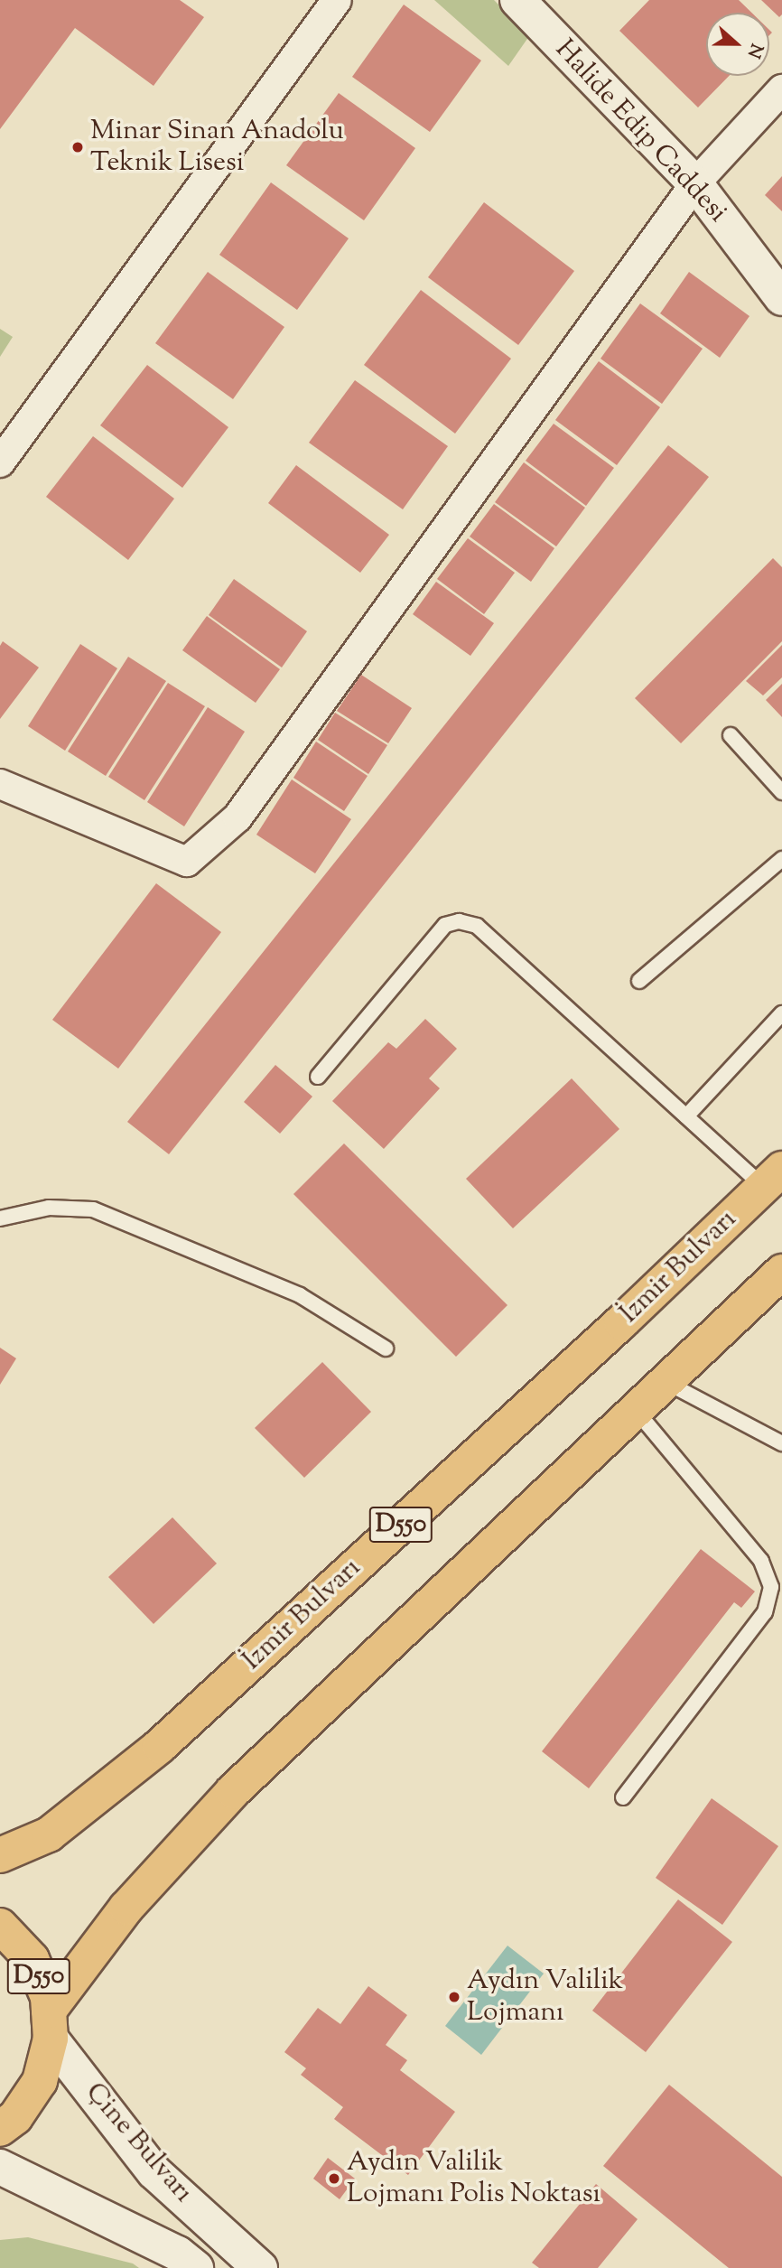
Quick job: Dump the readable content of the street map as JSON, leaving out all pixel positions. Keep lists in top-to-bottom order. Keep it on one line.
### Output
{"streets":{"highway":["İzmir Bulvarı","D550"],"main road":["Halide Edip Caddesi","Çine Bulvarı"]},"crossings":[["D550","Çine Bulvarı"]],"places":["Minar Sinan Anadolu Teknik Lisesi","Aydın Valilik Lojmanı","Aydın Valilik Lojmanı Polis Noktası"],"north":"right"}
